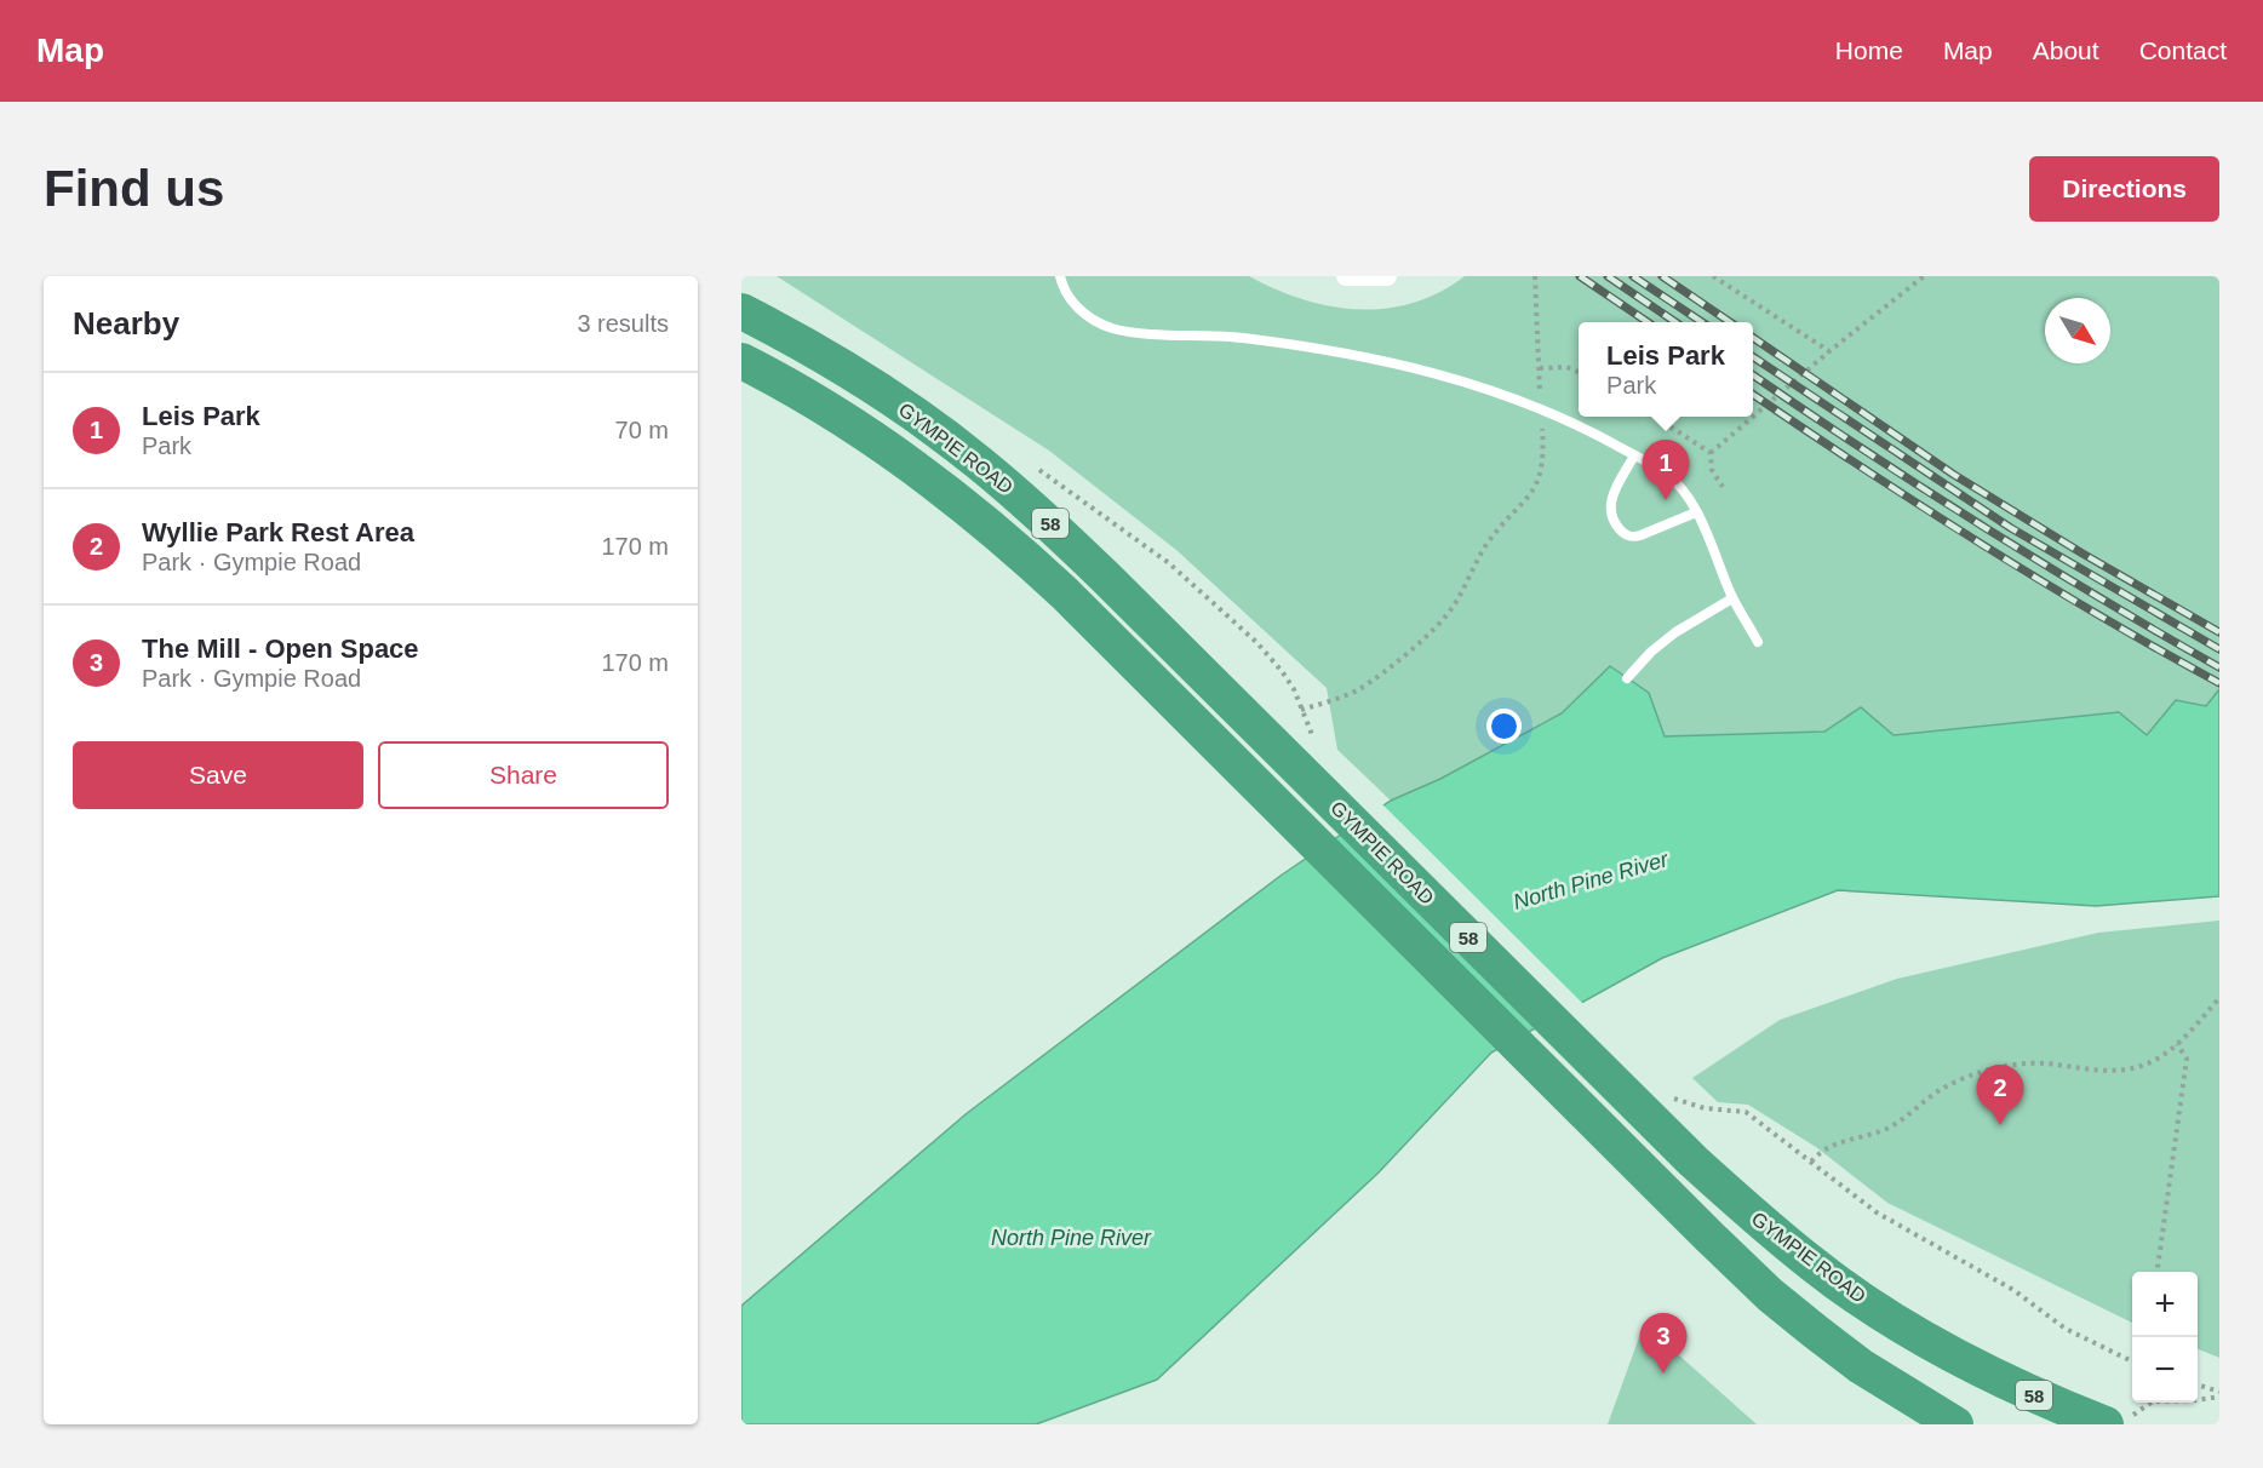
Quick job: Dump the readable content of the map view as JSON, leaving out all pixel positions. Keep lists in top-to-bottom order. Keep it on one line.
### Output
{"streets":{"highway":["GYMPIE ROAD","58"]},"water":["North Pine River"],"north":"bottom right","page":{"header":"Map","nav":["Home","Map","About","Contact"],"buttons":["Directions",["Save","Share"]],"title":"Find us","heading":["Nearby","3 results"],"popup":["Leis Park","Park"],"list":[{"mark":"1","name":"Leis Park","note":"Park","value":"70 m"},{"mark":"2","name":"Wyllie Park Rest Area","note":"Park · Gympie Road","value":"170 m"},{"mark":"3","name":"The Mill - Open Space","note":"Park · Gympie Road","value":"170 m"}],"pins":["1","2","3"],"map_buttons":["+","−"]}}
